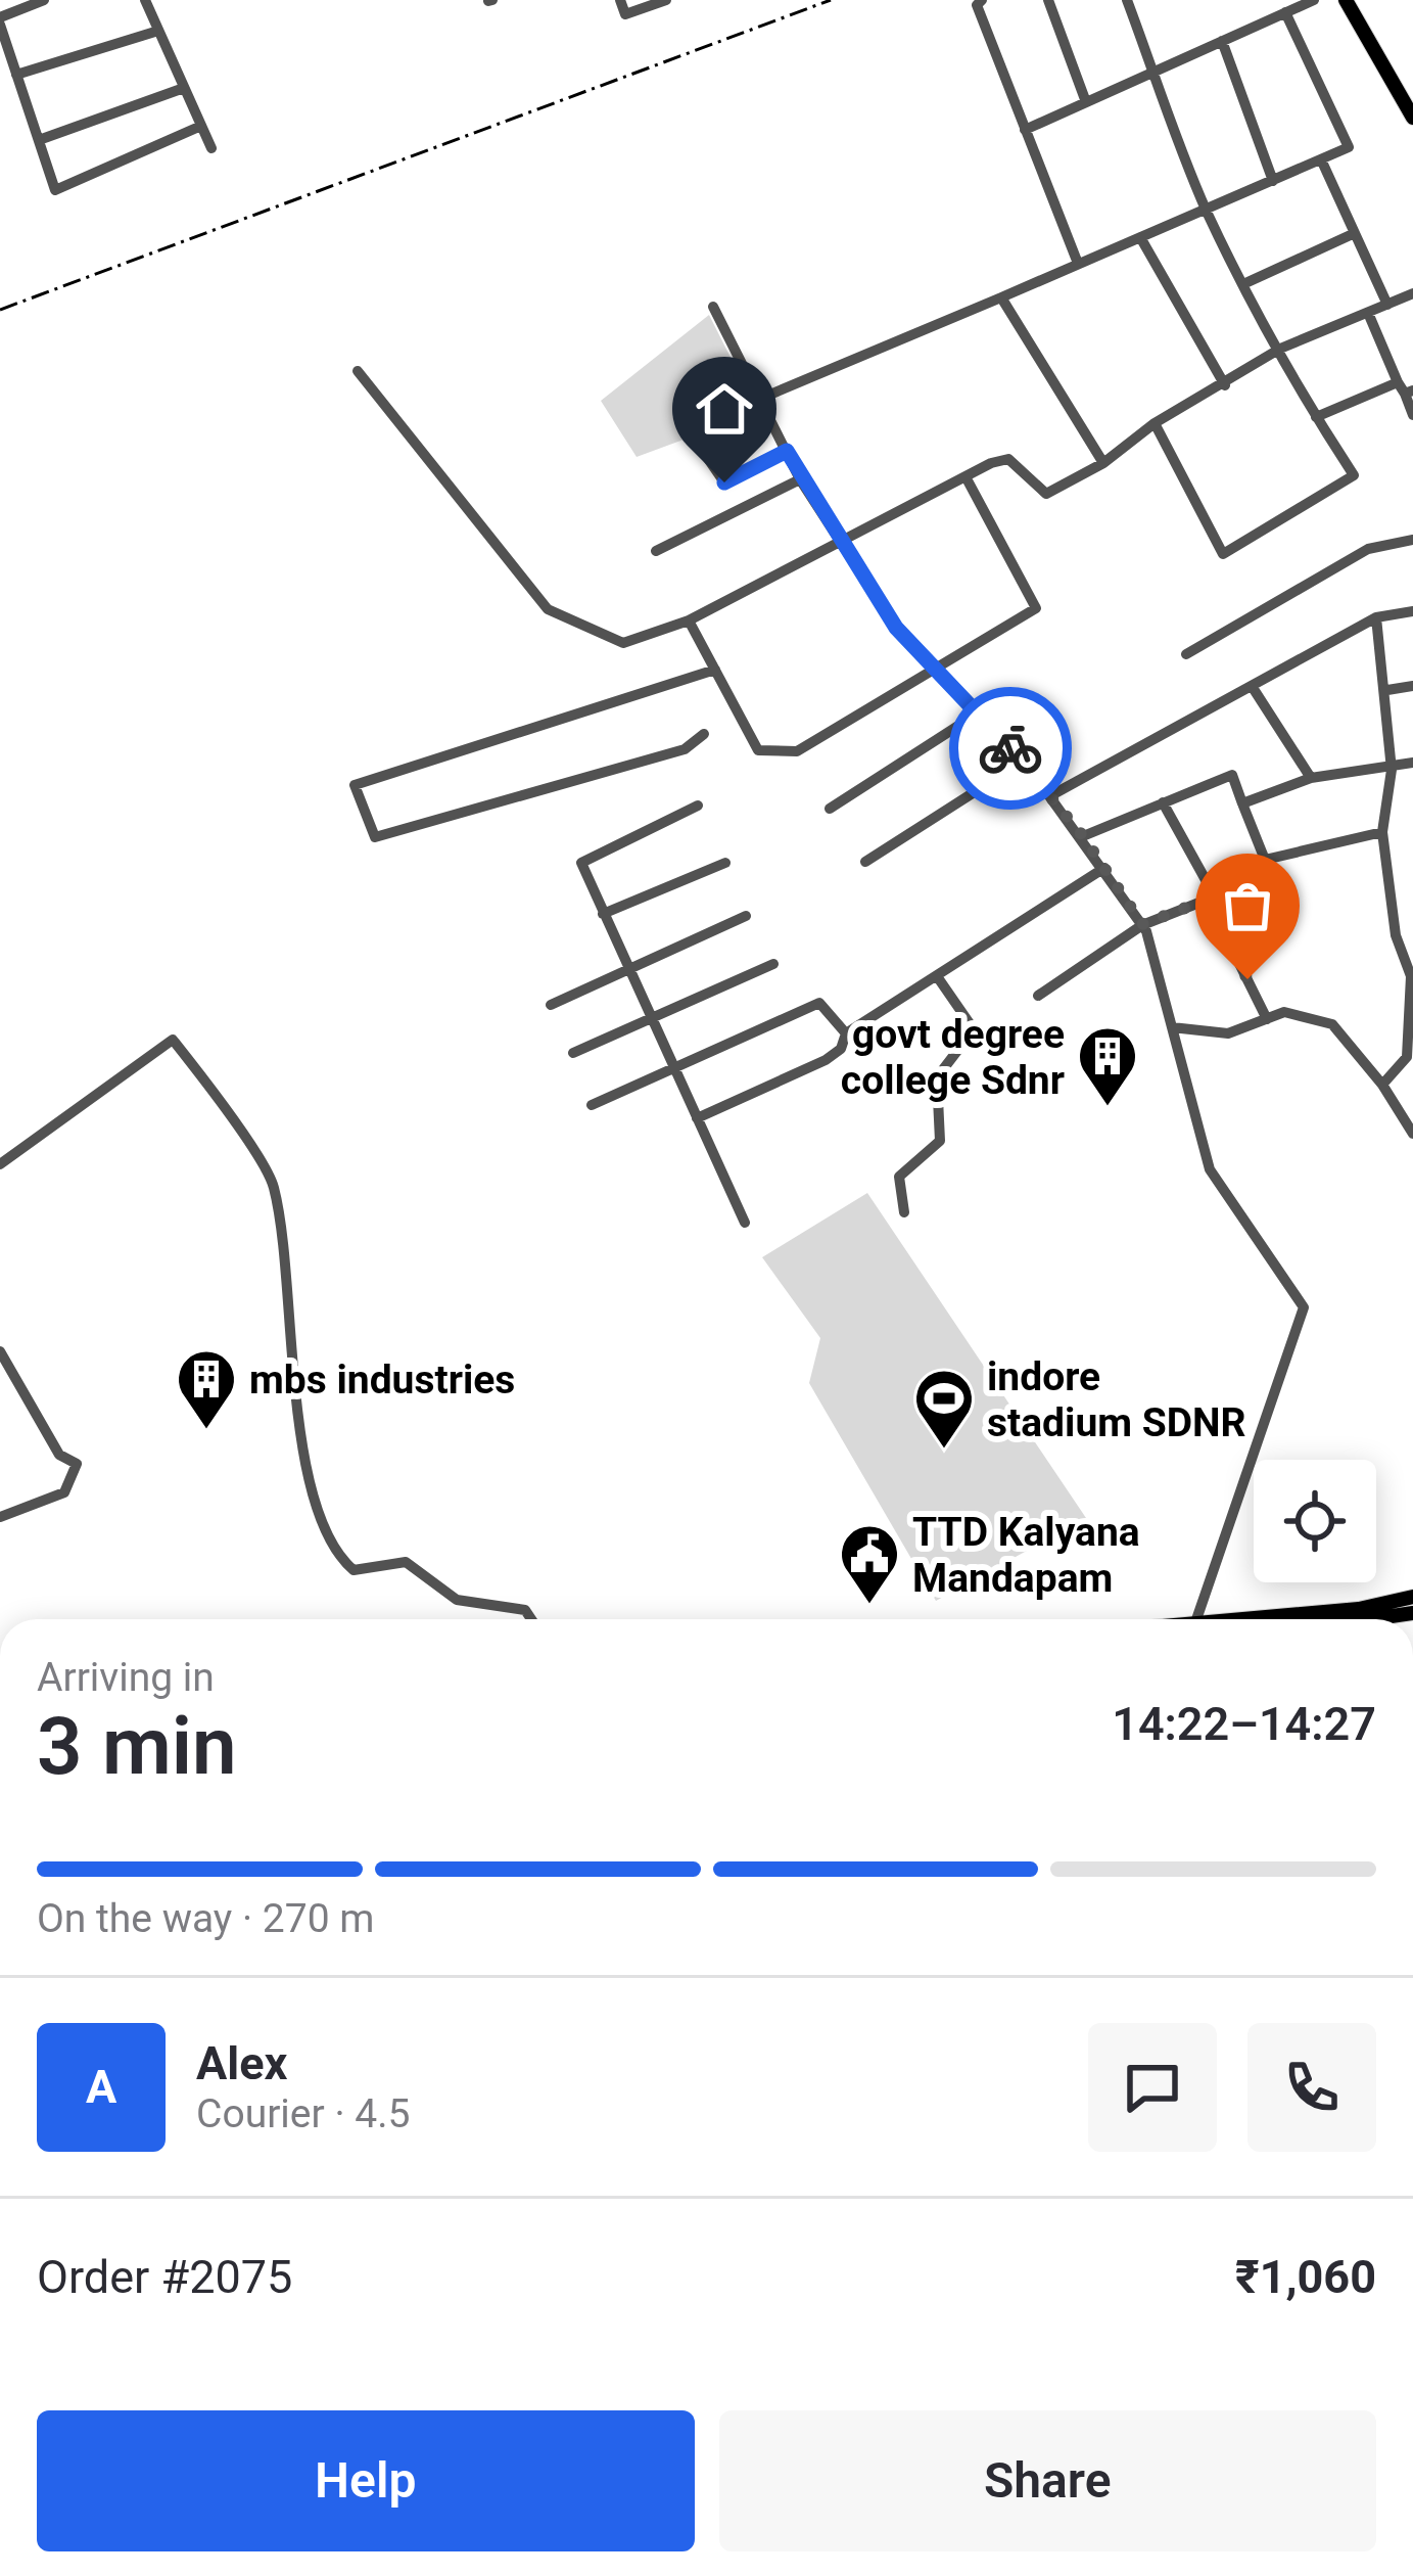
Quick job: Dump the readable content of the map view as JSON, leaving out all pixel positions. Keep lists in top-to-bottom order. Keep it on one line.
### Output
{"places":{"building":["govt degree college Sdnr","mbs industries"],"sports":["indore stadium SDNR"],"public building":["TTD Kalyana Mandapam"]},"page":{"heading":["3 min","Arriving in","14:22–14:27"],"panel":["Alex","Courier · 4.5","Order #2075","₹1,060"],"bar":"On the way · 270 m","round":"A","buttons":["Help","Share"]}}
